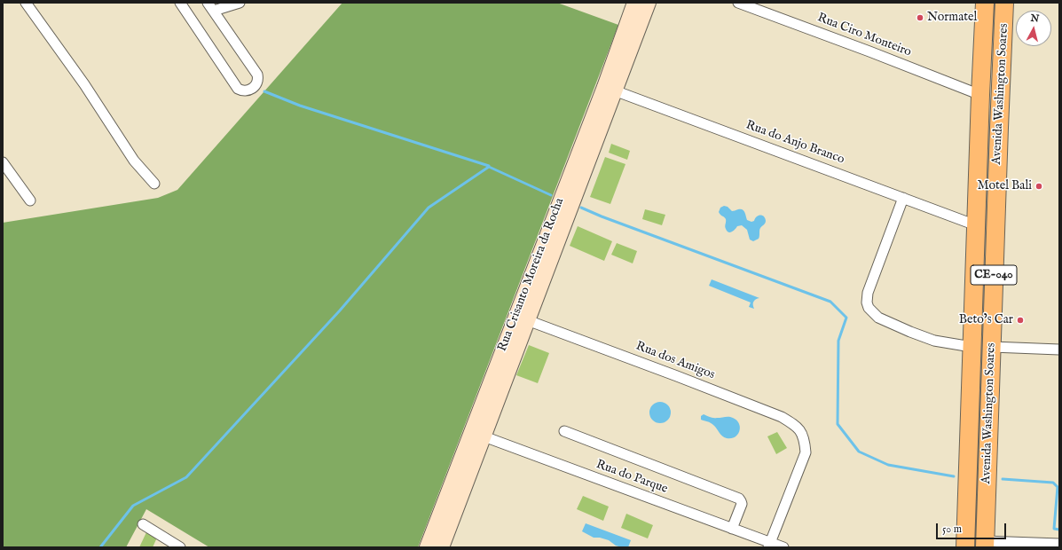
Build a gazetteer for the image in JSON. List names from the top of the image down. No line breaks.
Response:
{"streets":{"highway":["Avenida Washington Soares","CE-040"],"main road":["Rua Crisanto Moreira da Rocha"],"street":["Rua Ciro Monteiro","Rua do Anjo Branco","Rua dos Amigos","Rua do Parque"]},"crossings":[["Rua Ciro Monteiro","Avenida Washington Soares"],["Avenida Washington Soares","Rua do Anjo Branco"],["Rua do Anjo Branco","Rua Crisanto Moreira da Rocha"],["Rua Crisanto Moreira da Rocha","Rua dos Amigos"],["Rua Crisanto Moreira da Rocha","Rua do Parque"],["Rua dos Amigos","Rua do Parque"]],"places":["Normatel","Motel Bali","Beto’s Car"],"scale_bar":"50 m","north":"top"}
